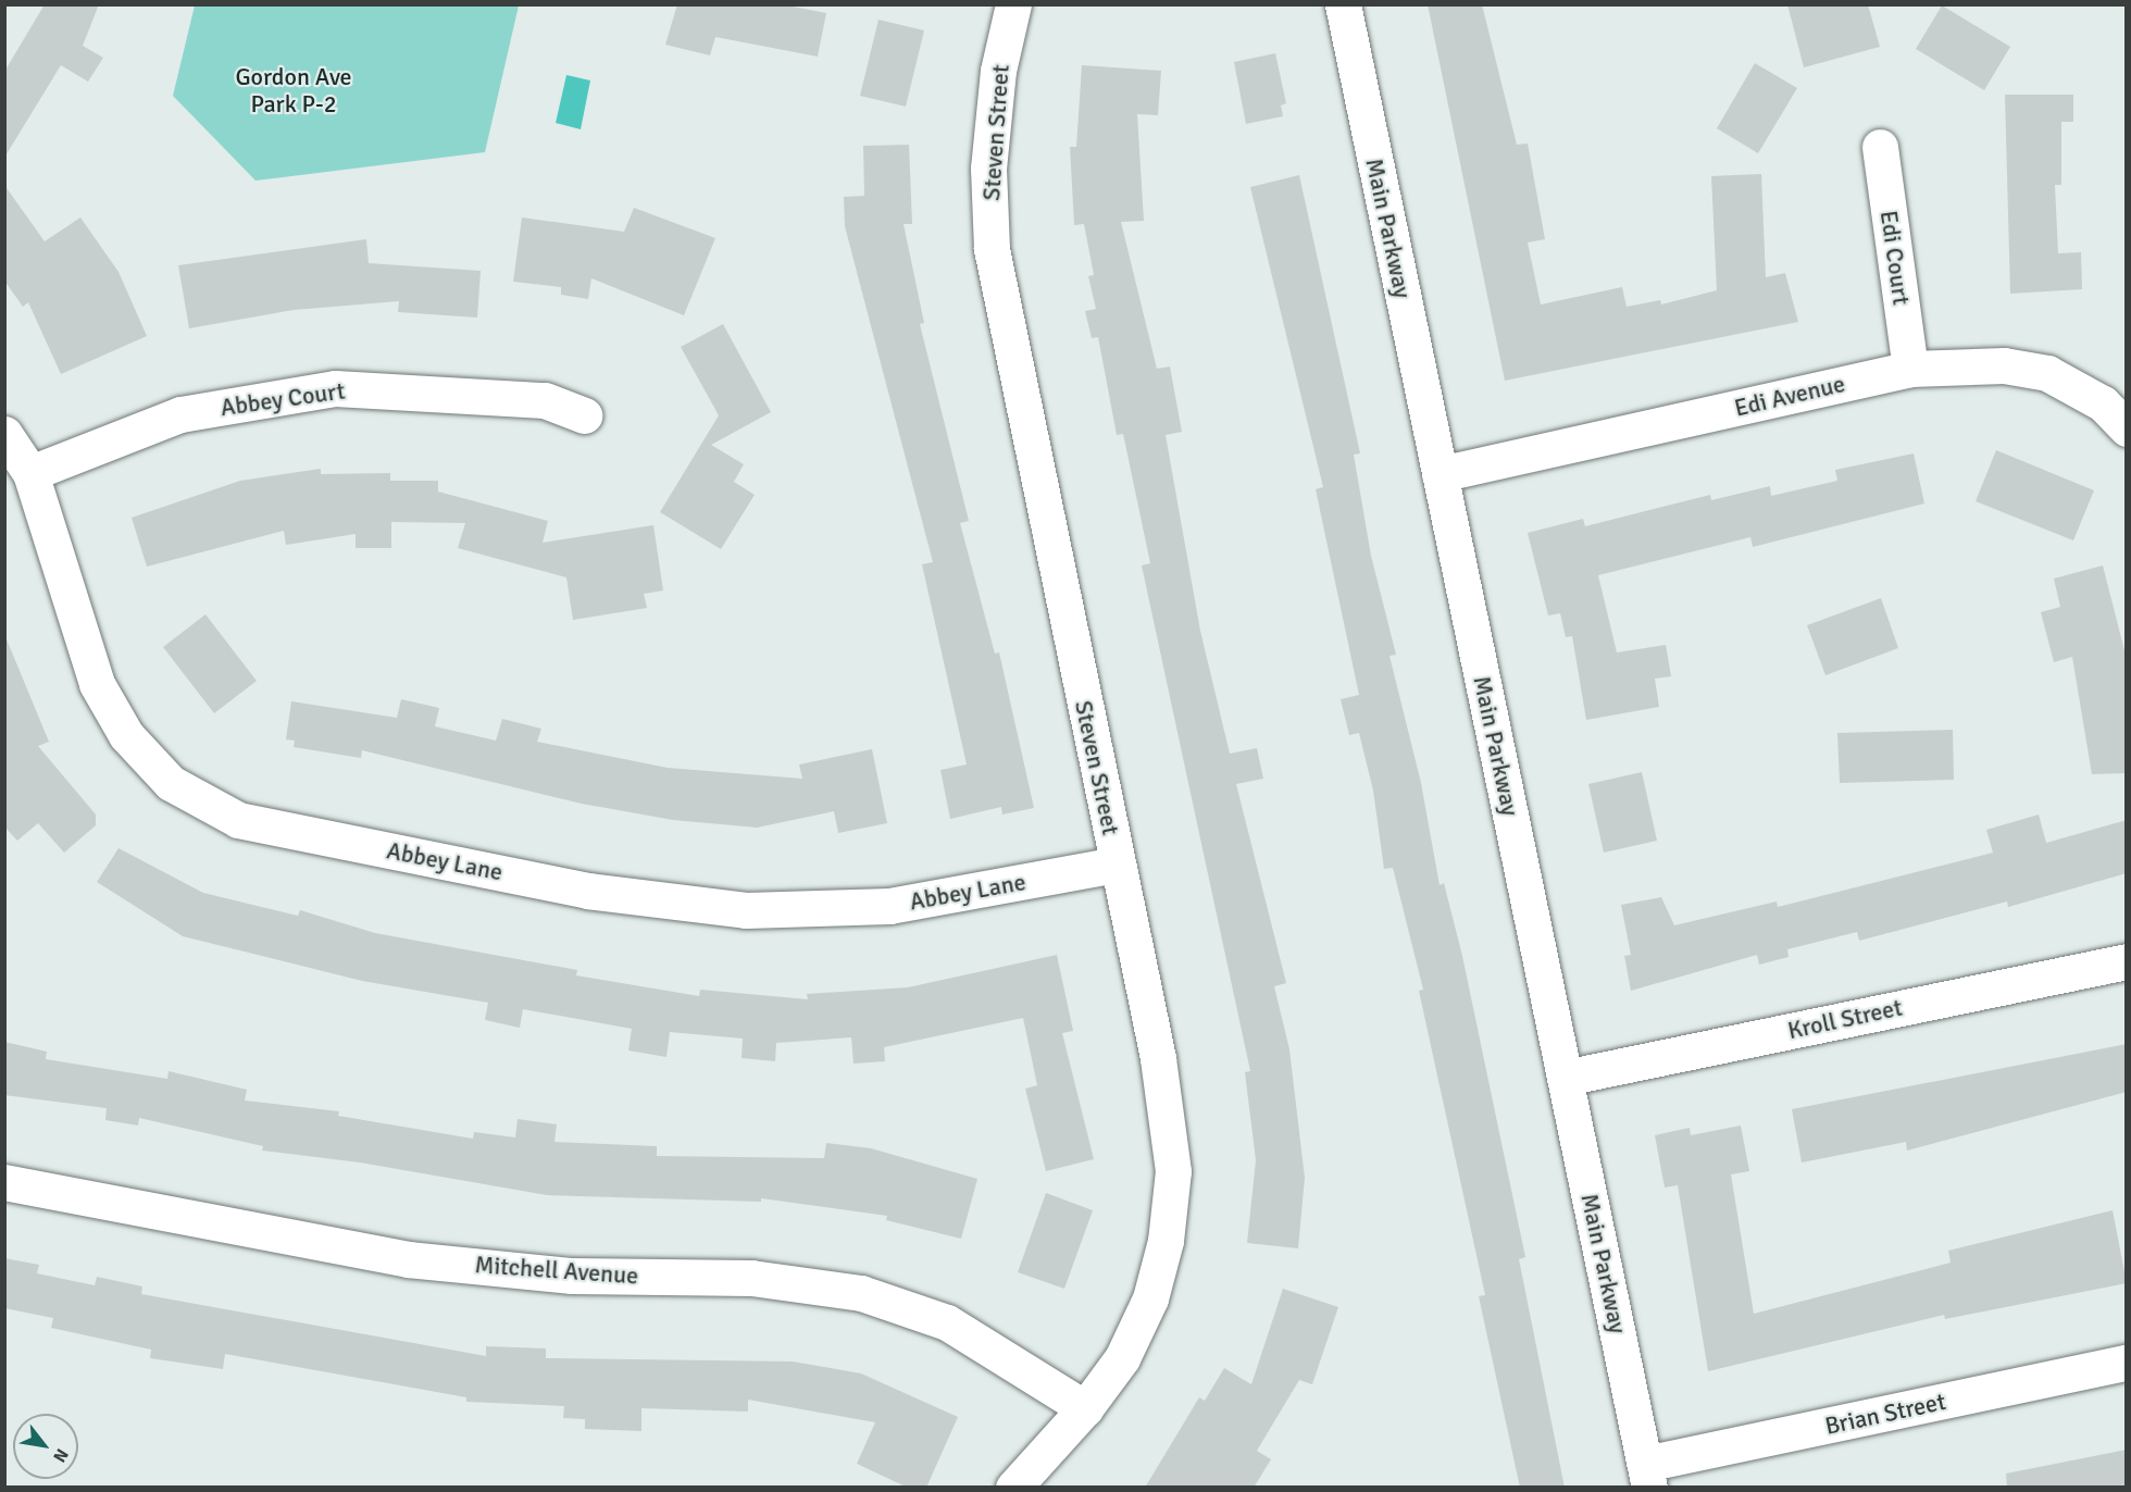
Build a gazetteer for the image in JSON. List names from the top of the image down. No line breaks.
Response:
{"streets":{"street":["Steven Street","Main Parkway","Edi Court","Edi Avenue","Abbey Court","Abbey Lane","Kroll Street","Mitchell Avenue","Brian Street"]},"crossings":[["Steven Street","Abbey Lane"],["Steven Street","Mitchell Avenue"],["Main Parkway","Edi Avenue"],["Main Parkway","Kroll Street"],["Main Parkway","Brian Street"],["Edi Court","Edi Avenue"],["Abbey Court","Abbey Lane"]],"parks":["Gordon Ave Park P-2"],"north":"bottom right"}
